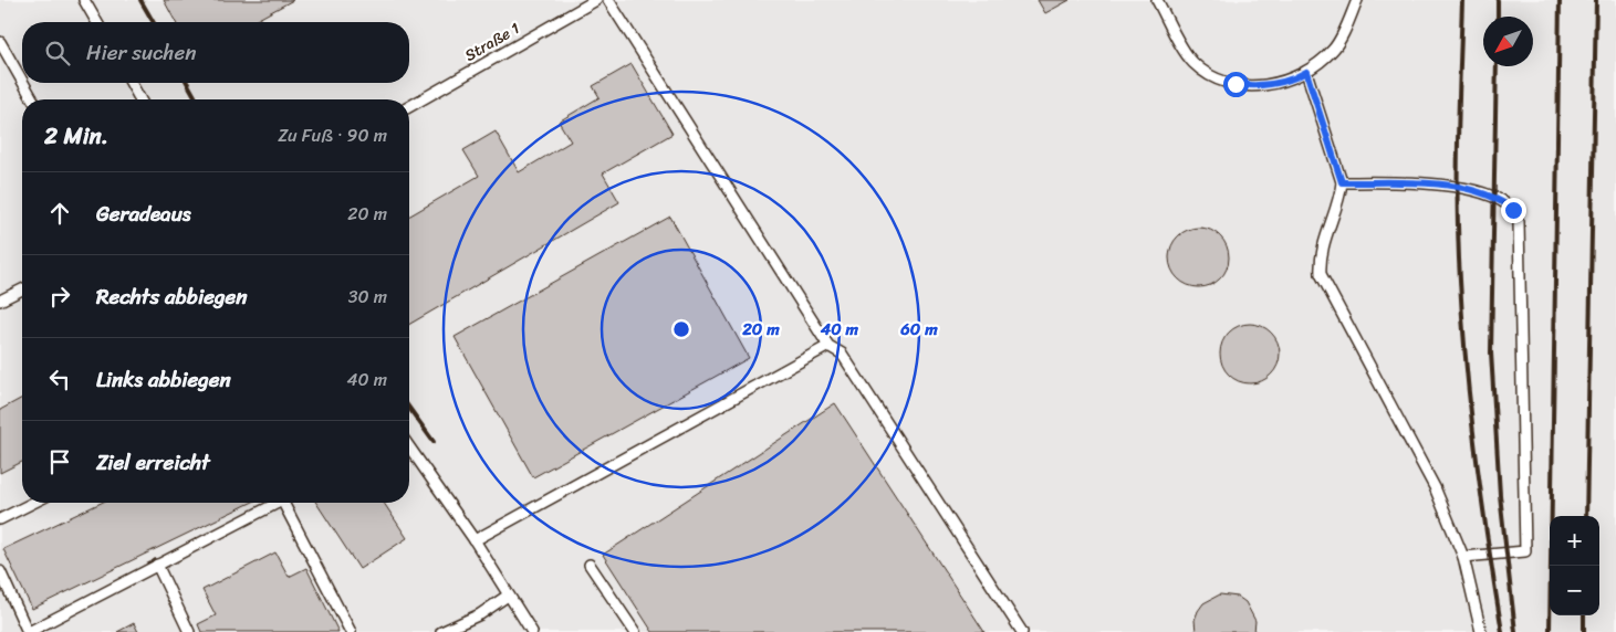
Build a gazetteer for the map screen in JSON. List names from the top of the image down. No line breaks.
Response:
{"streets":{"lane":["Straße 1"]},"north":"bottom left","page":{"search":"Hier suchen","heading":["2 Min.","Zu Fuß · 90 m"],"list":[["Geradeaus","20 m"],["Rechts abbiegen","30 m"],["Links abbiegen","40 m"],"Ziel erreicht"],"map_buttons":["+","−"]},"rings":["20 m","40 m","60 m"]}
